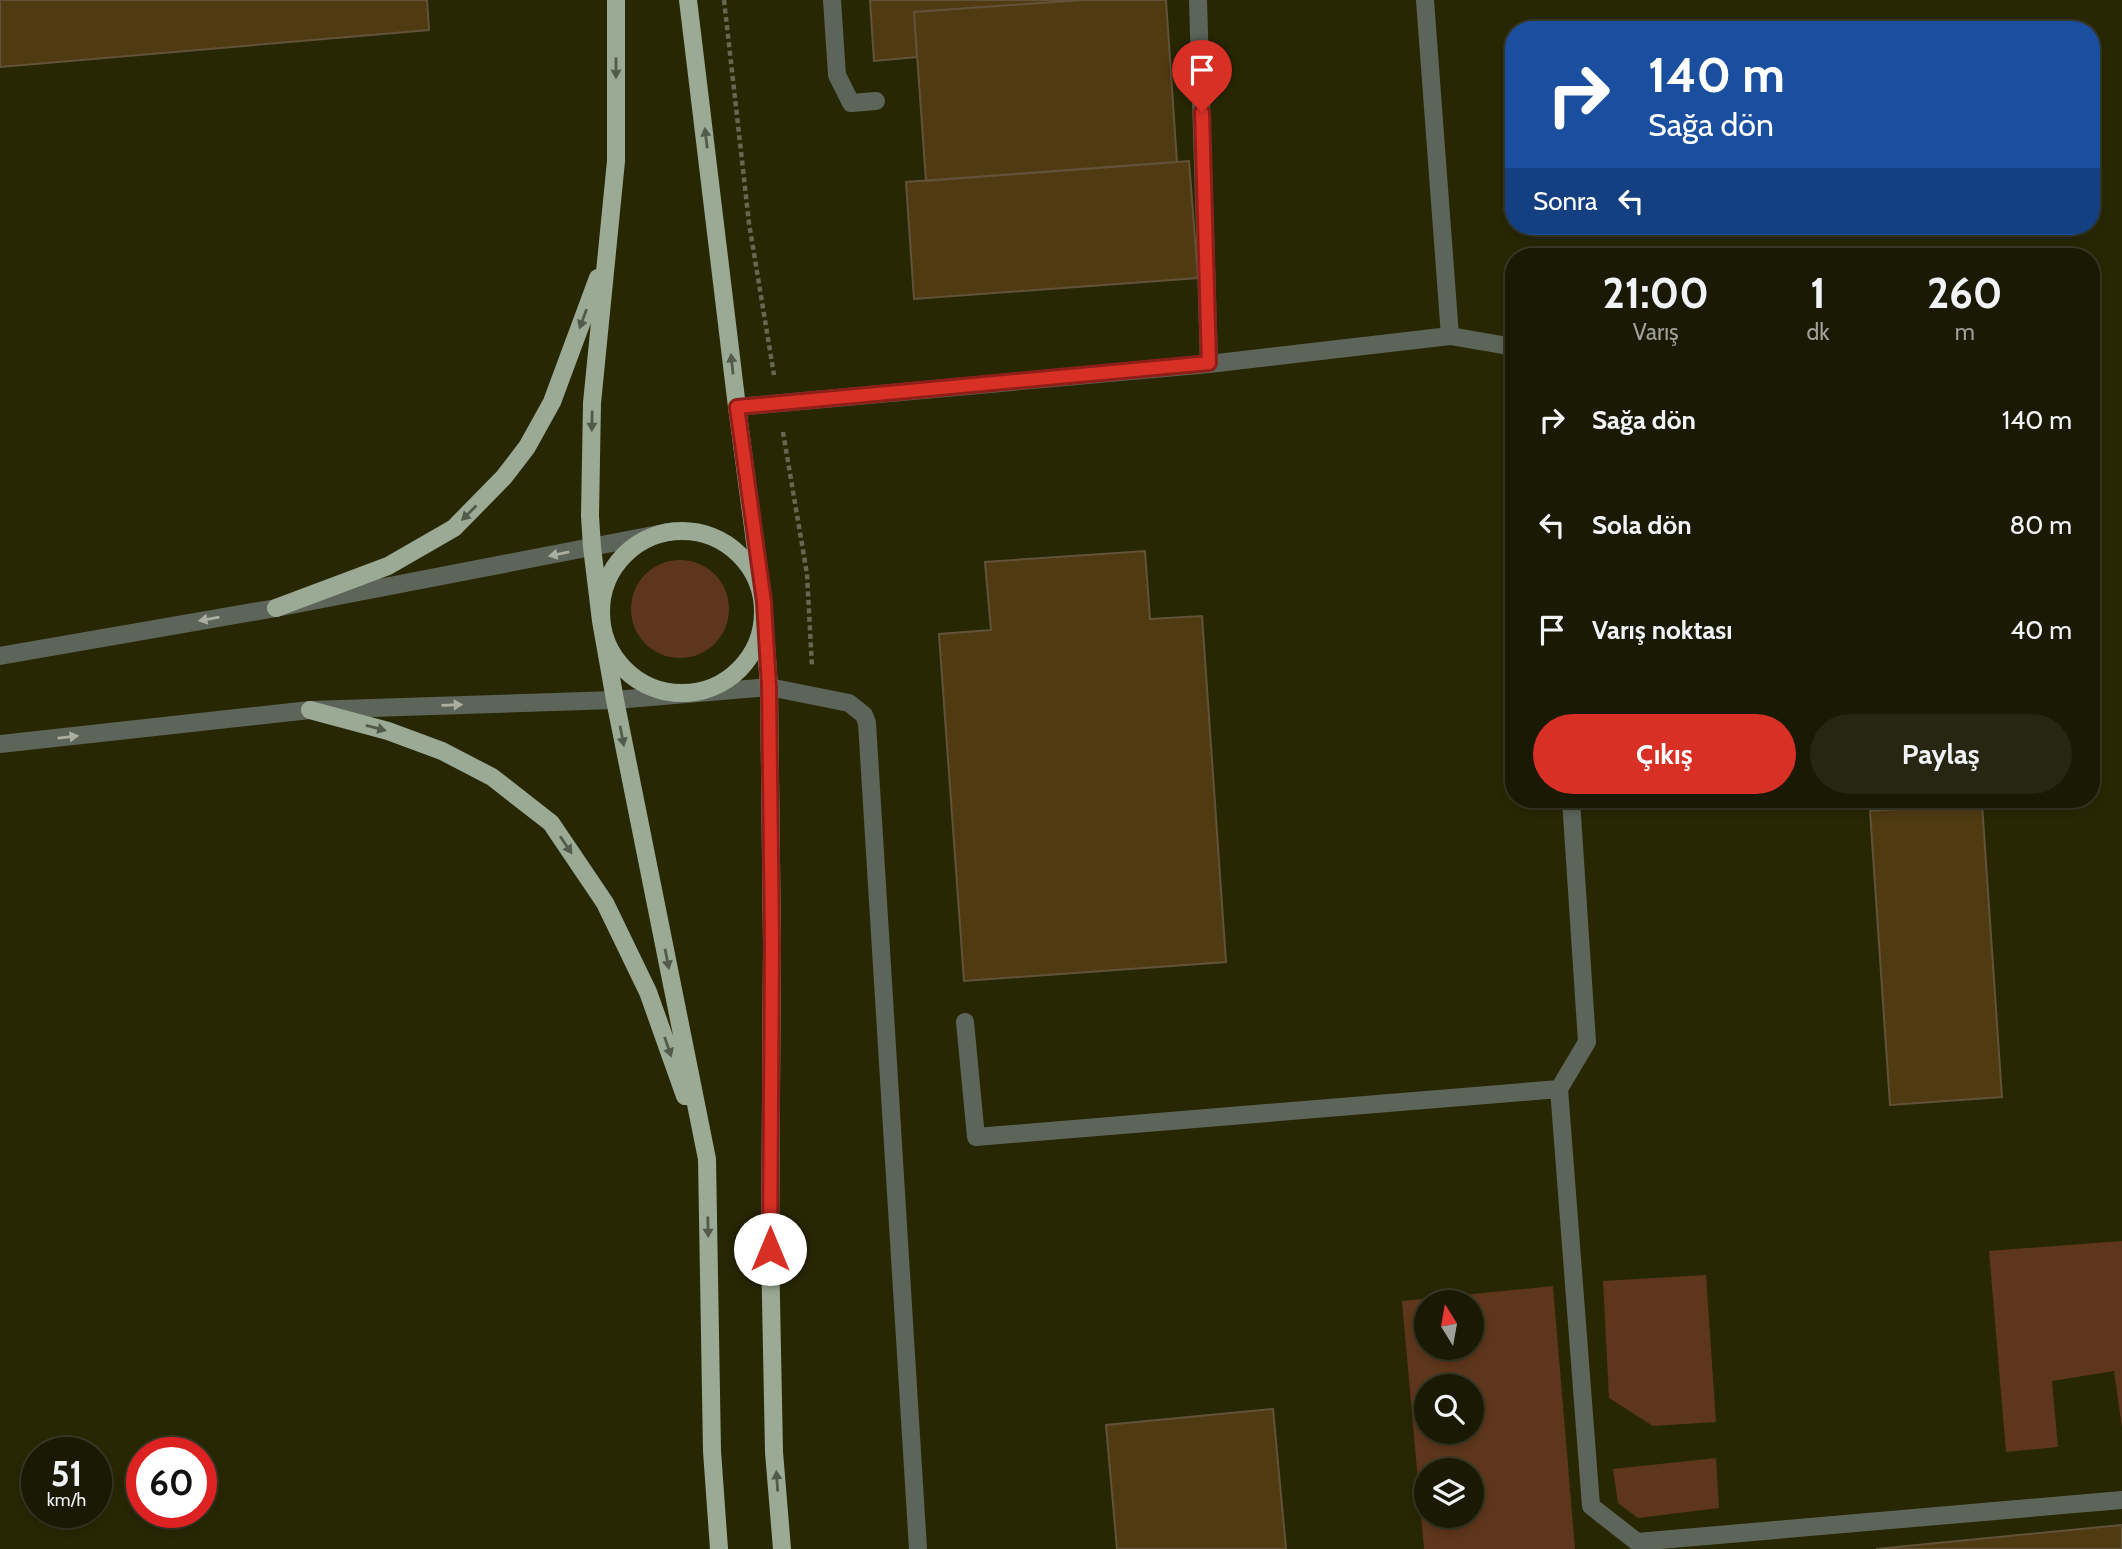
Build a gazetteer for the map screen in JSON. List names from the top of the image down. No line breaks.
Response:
{"north":"top","page":{"turn":["140 m","Sağa dön"],"then":"Sonra","eta":["21:00","Varış","1","dk","260","m"],"list":[{"name":"Sağa dön","value":"140 m"},{"name":"Sola dön","value":"80 m"},{"name":"Varış noktası","value":"40 m"}],"buttons":["Çıkış","Paylaş"],"speed":"51 km/h","limit":"60"}}
